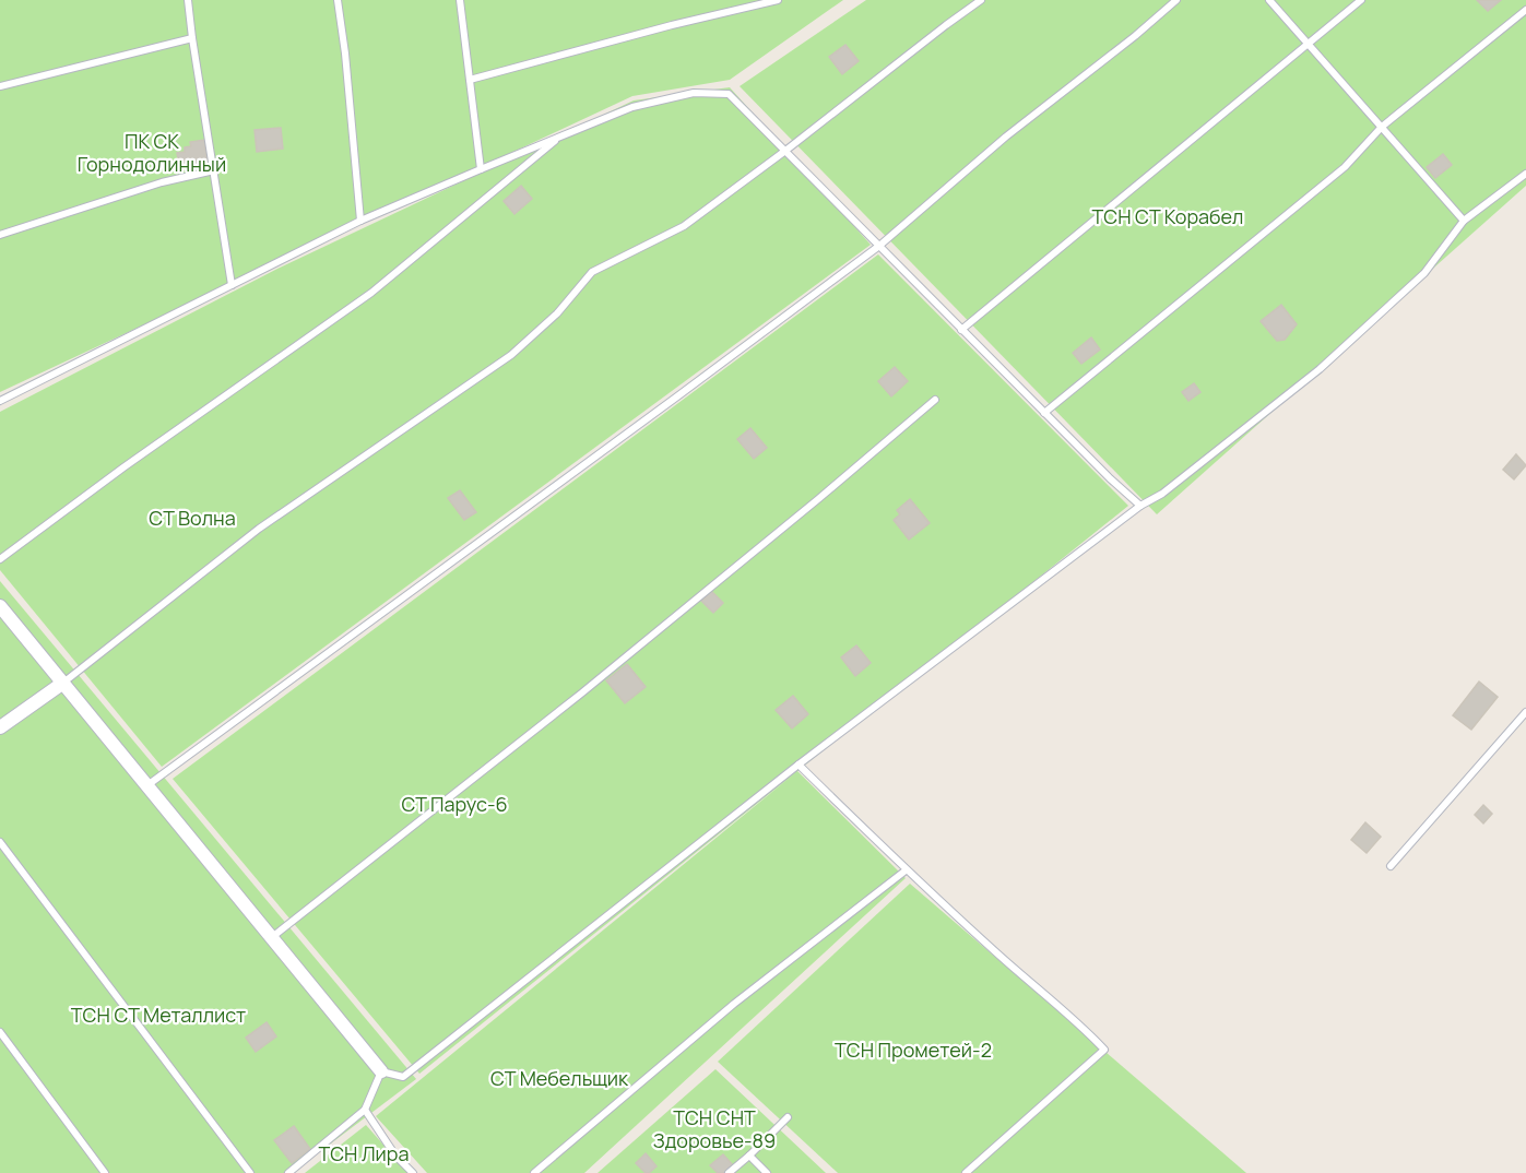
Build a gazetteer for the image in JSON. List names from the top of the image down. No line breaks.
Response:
{"parks":["ПК СК Горнодолинный","ТСН СТ Корабел","СТ Волна","СТ Парус-6","ТСН СТ Металлист","ТСН Прометей-2","СТ Мебельщик","ТСН СНТ Здоровье-89","ТСН Лира"]}
